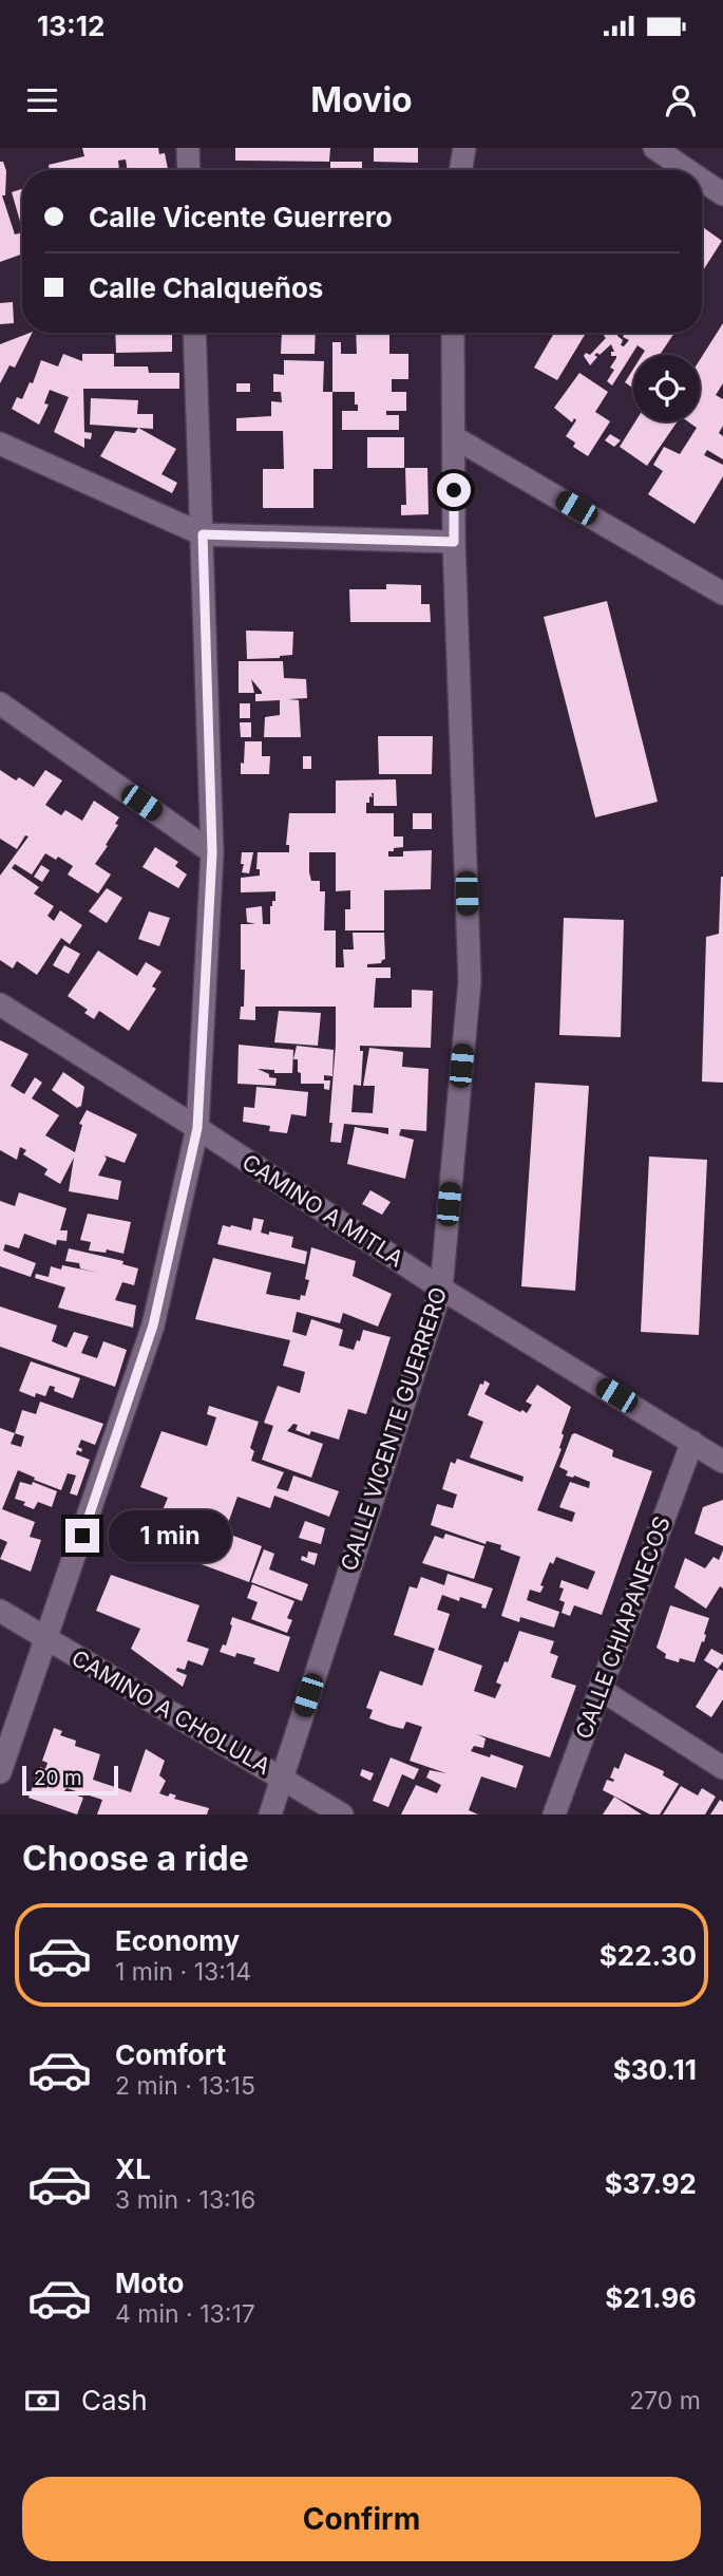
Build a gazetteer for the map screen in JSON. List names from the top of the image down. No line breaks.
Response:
{"streets":{"street":["CAMINO A MITLA","CALLE VICENTE GUERRERO","CALLE CHIAPANECOS","CAMINO A CHOLULA"]},"crossings":[["CAMINO A MITLA","CALLE VICENTE GUERRERO"],["CAMINO A MITLA","CALLE CHIAPANECOS"],["CALLE VICENTE GUERRERO","CAMINO A CHOLULA"]],"scale_bar":"20 m","page":{"status":"13:12","header":"Movio","banner":["Calle Vicente Guerrero","Calle Chalqueños"],"bubble":"1 min","scale":"20 m","heading":"Choose a ride","list":[{"name":"Economy","note":"1 min · 13:14","value":"$22.30"},{"name":"Comfort","note":"2 min · 13:15","value":"$30.11"},{"name":"XL","note":"3 min · 13:16","value":"$37.92"},{"name":"Moto","note":"4 min · 13:17","value":"$21.96"}],"pay":["Cash","270 m"],"buttons":"Confirm"}}
